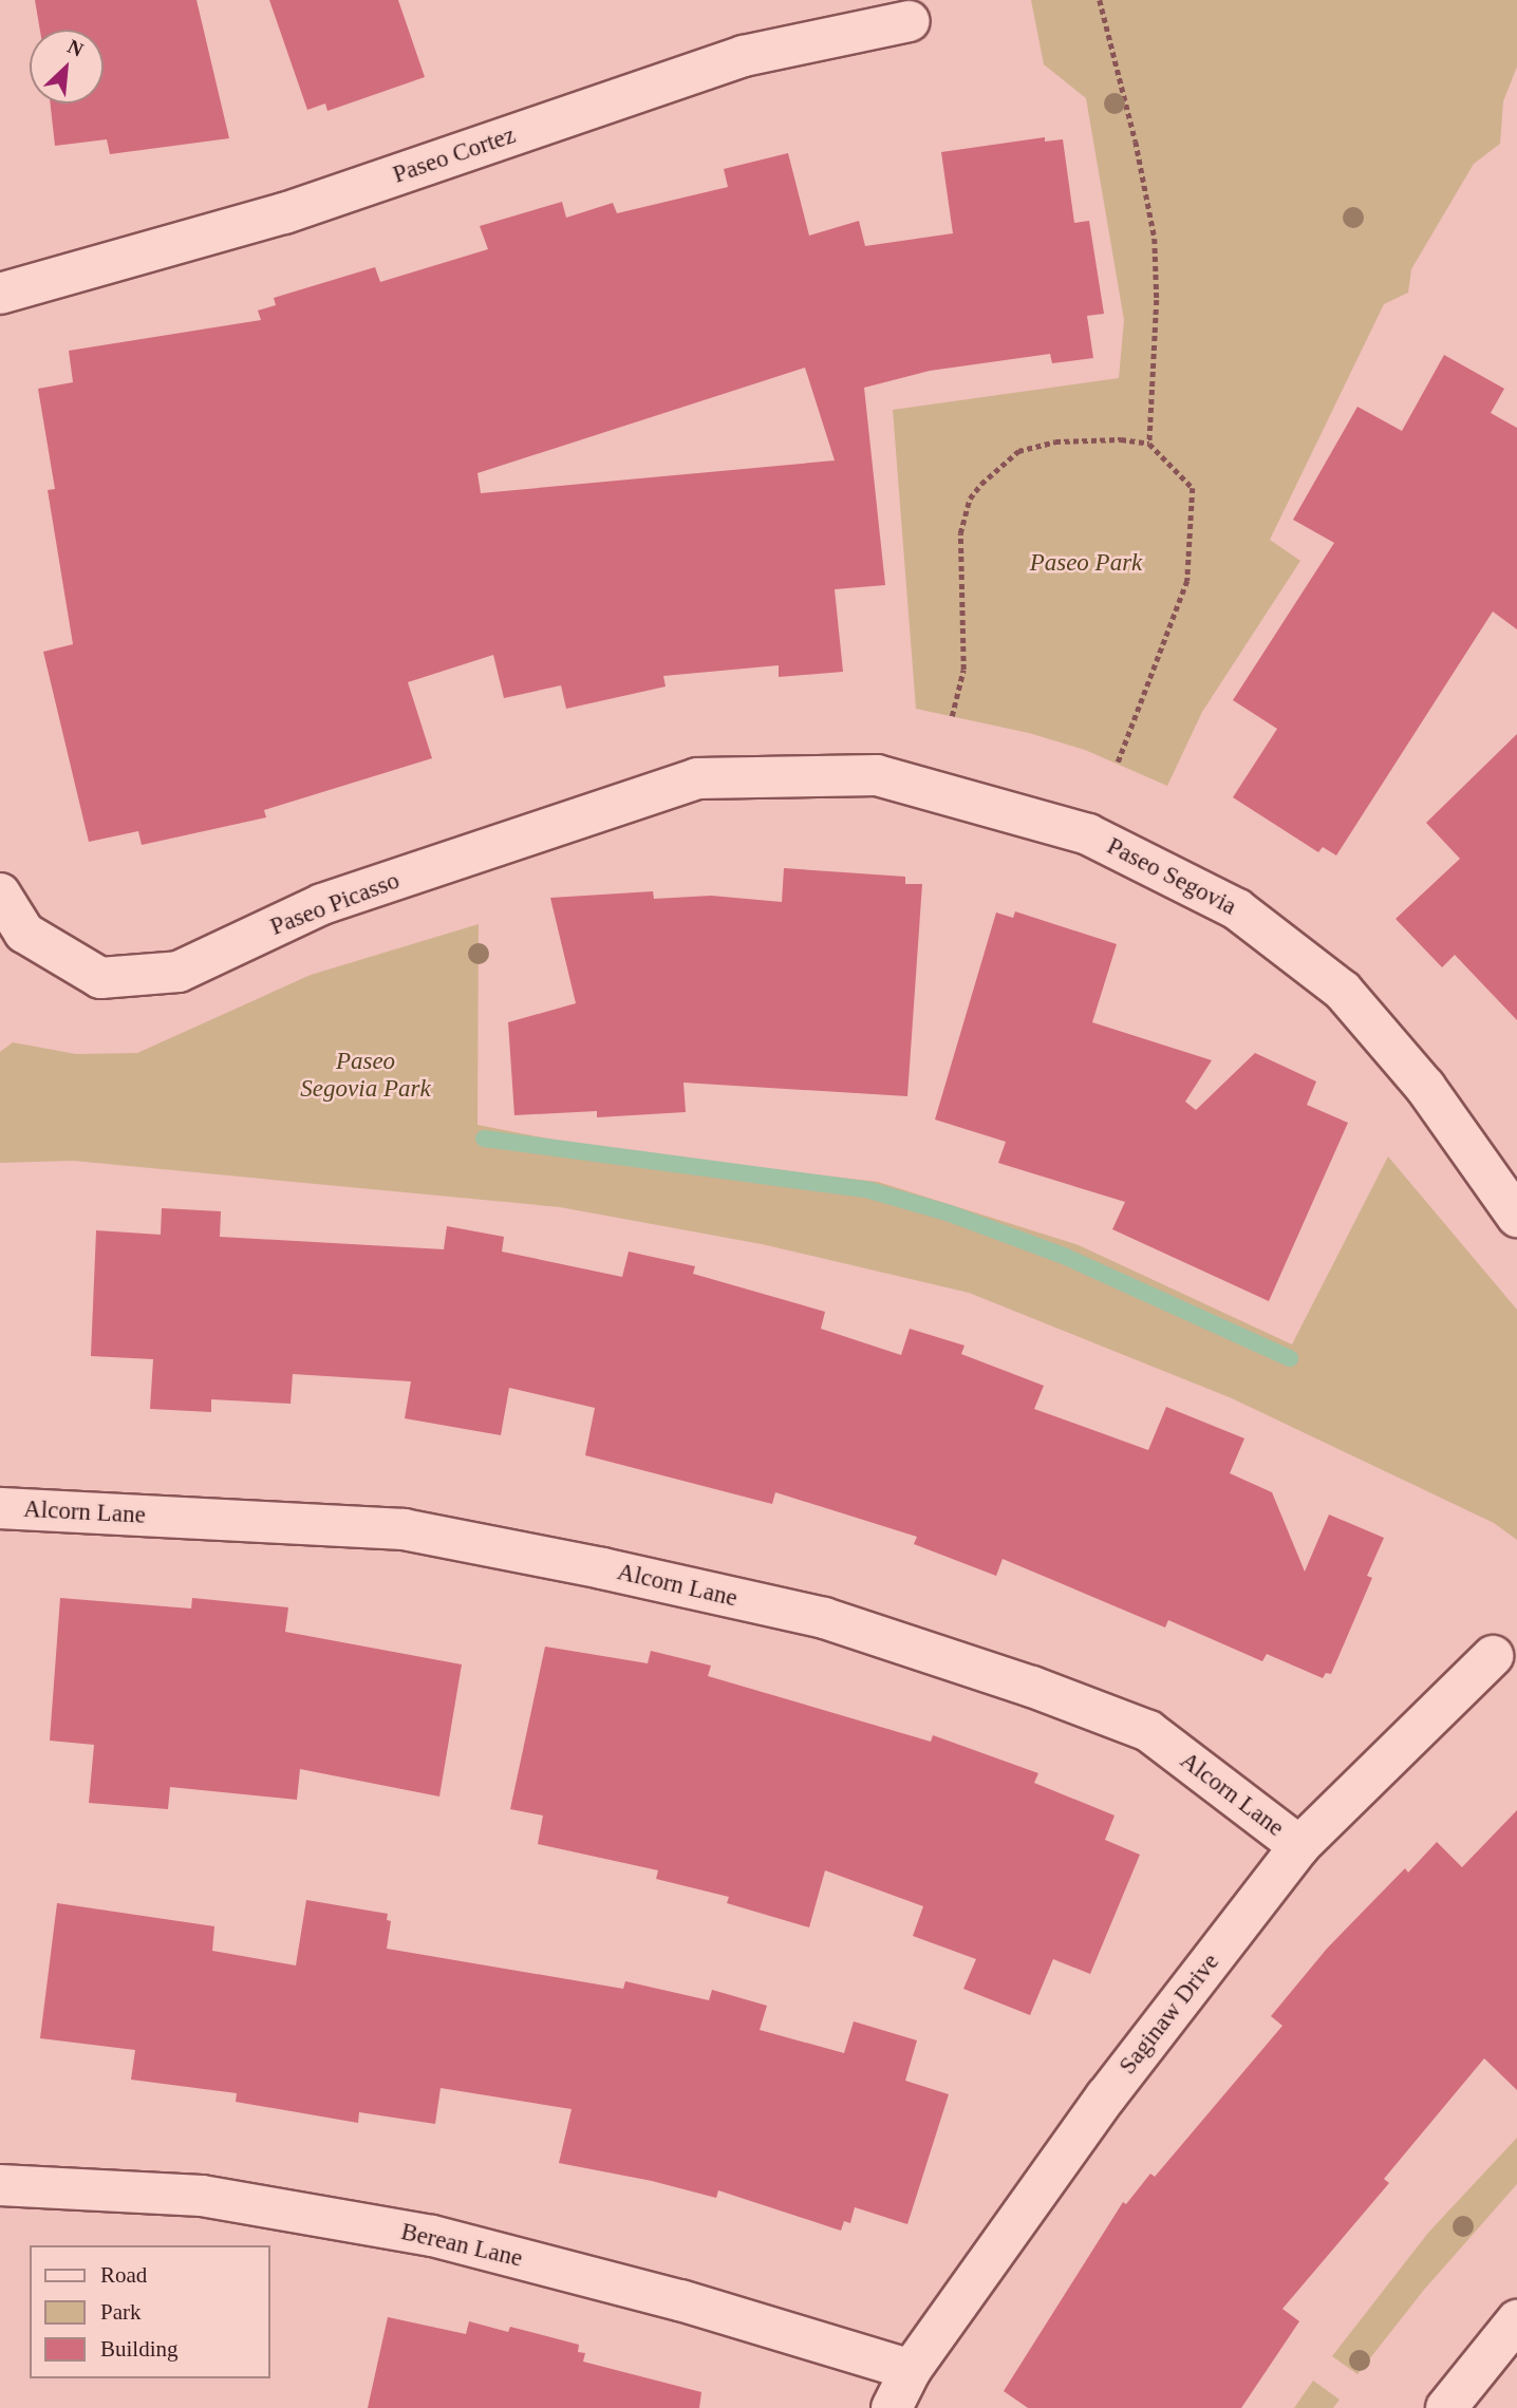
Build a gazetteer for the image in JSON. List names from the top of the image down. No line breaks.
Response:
{"streets":{"street":["Paseo Cortez","Paseo Segovia","Paseo Picasso","Alcorn Lane","Saginaw Drive","Berean Lane"]},"crossings":[["Paseo Segovia","Paseo Picasso"],["Alcorn Lane","Saginaw Drive"],["Saginaw Drive","Berean Lane"]],"parks":["Paseo Park","Paseo Segovia Park"],"legend":["Road","Park","Building"],"north":"top right"}
